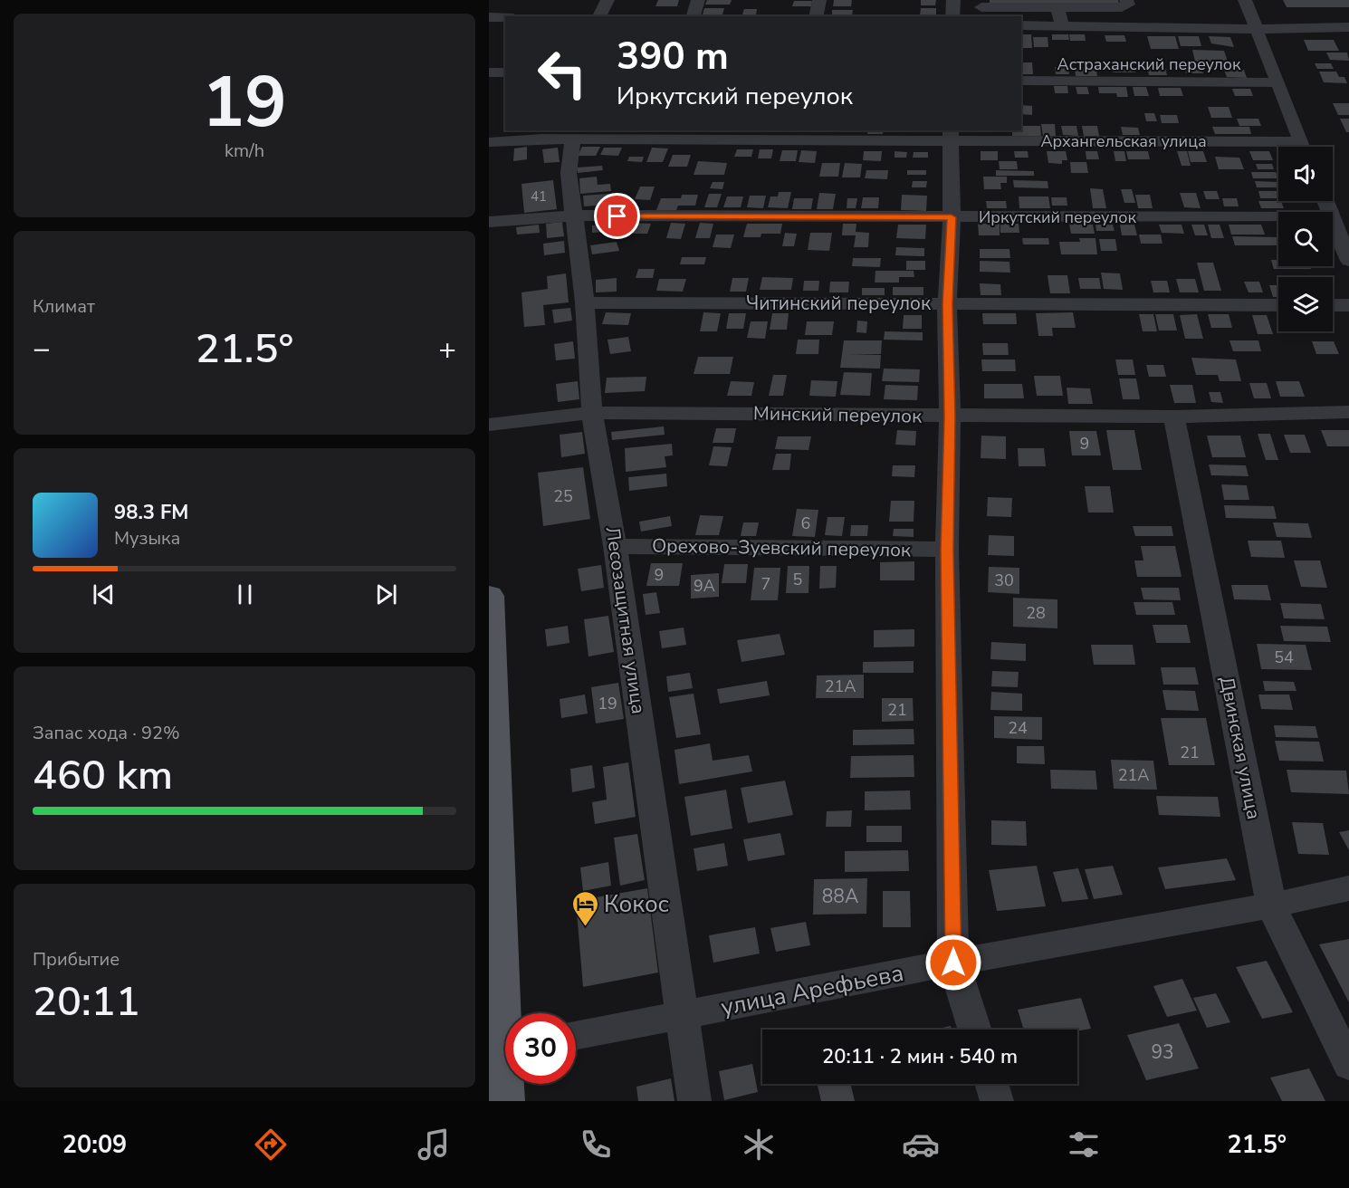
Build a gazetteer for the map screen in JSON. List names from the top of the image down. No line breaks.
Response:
{"streets":{"street":["Астраханский переулок","Архангельская улица","Иркутский переулок","Читинский переулок","Минский переулок","Орехово-Зуевский переулок","Лесозащитная улица","Двинская улица","улица Арефьева"]},"crossings":[["Архангельская улица","Лесозащитная улица"],["Иркутский переулок","Лесозащитная улица"],["Читинский переулок","Лесозащитная улица"],["Минский переулок","Лесозащитная улица"],["Минский переулок","Двинская улица"],["Орехово-Зуевский переулок","Лесозащитная улица"],["Лесозащитная улица","улица Арефьева"],["Двинская улица","улица Арефьева"]],"places":{"hotel":["Кокос"]},"house_numbers":["41","9","25","6","9","5","30","7","9А","28","54","21А","19","21","24","21","21А","88А","93"],"page":{"tile":[["19","km/h"],"Климат",["Запас хода · 92%","460 km"],["Прибытие","20:11"]],"turn":["390 m","Иркутский переулок"],"heat":["−","21.5°","+"],"song":["98.3 FM","Музыка"],"limit":"30","trip":"20:11 · 2 мин · 540 m","tabs":["20:09","21.5°"]}}
